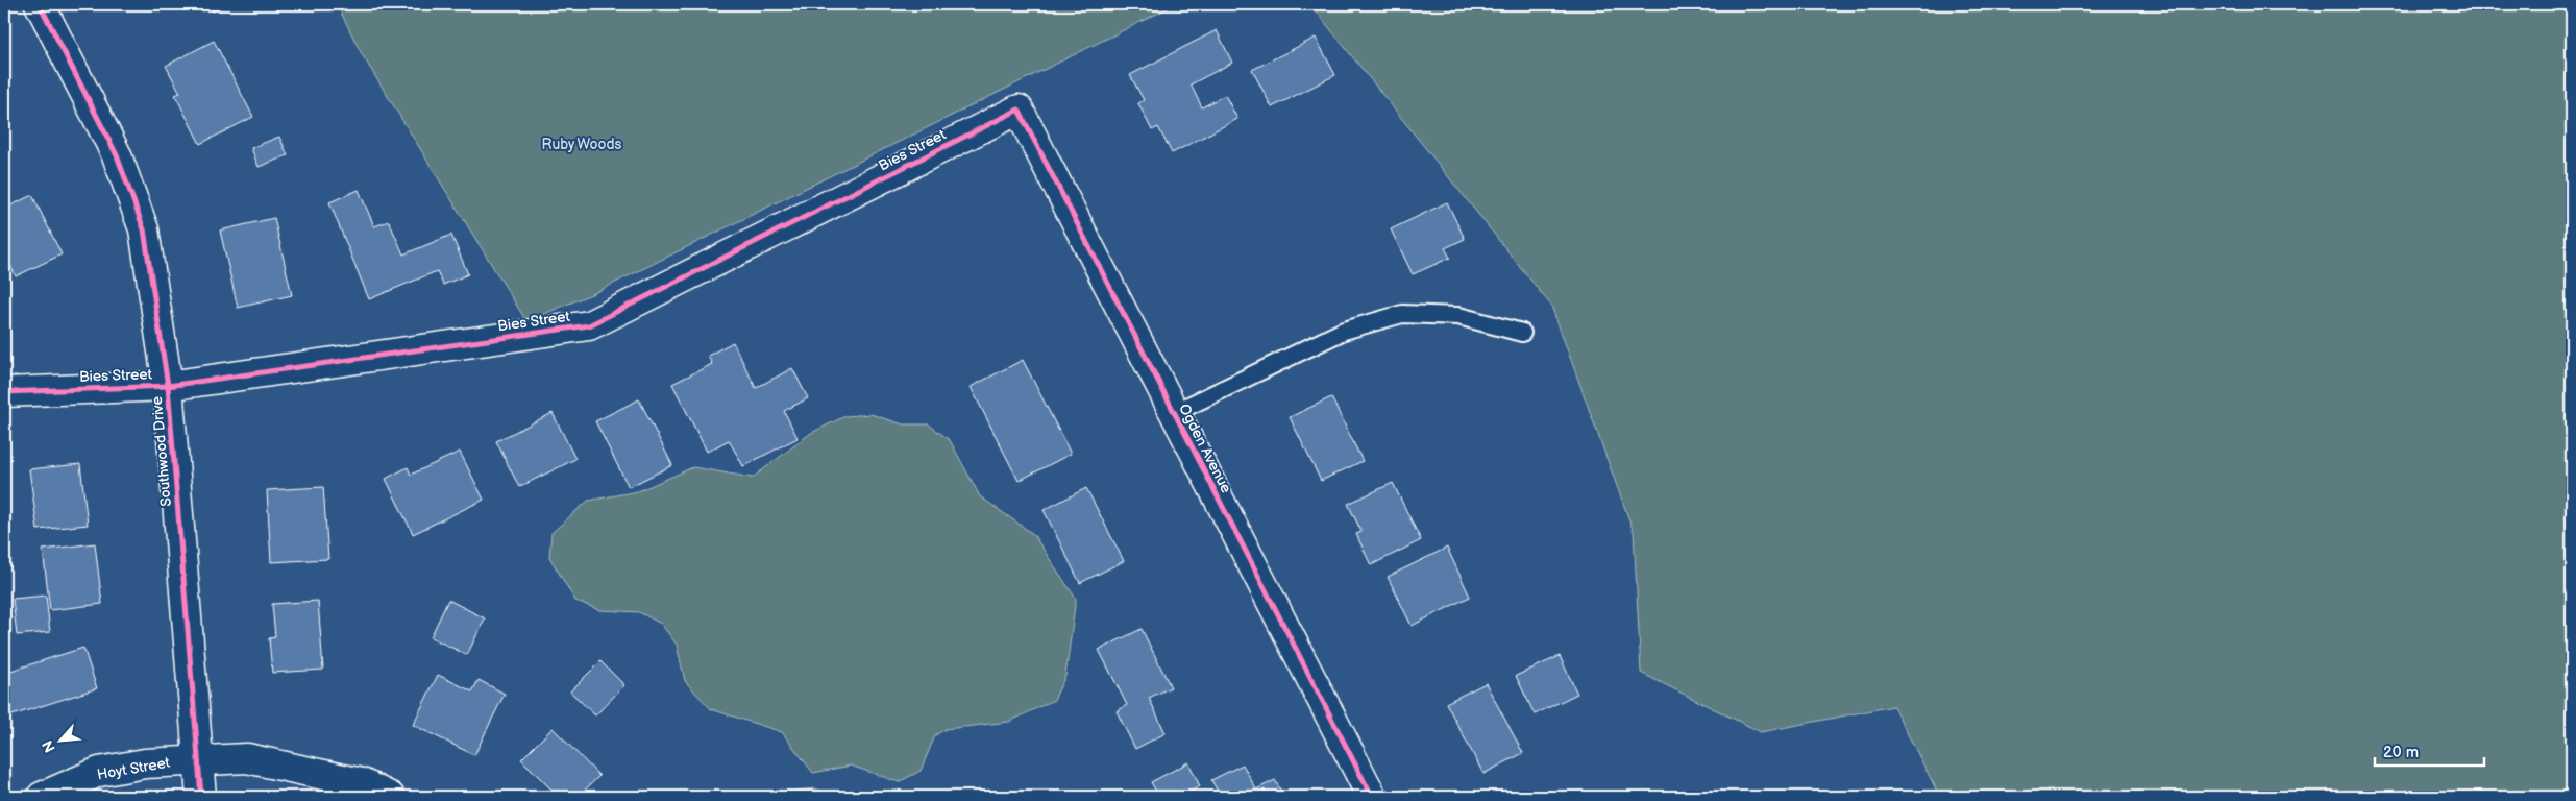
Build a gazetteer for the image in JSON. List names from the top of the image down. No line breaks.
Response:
{"streets":{"street":["Bies Street","Ogden Avenue","Southwood Drive","Hoyt Street"]},"crossings":[["Bies Street","Ogden Avenue"],["Bies Street","Southwood Drive"],["Southwood Drive","Hoyt Street"]],"parks":["Ruby Woods"],"scale_bar":"20 m","north":"bottom left"}
